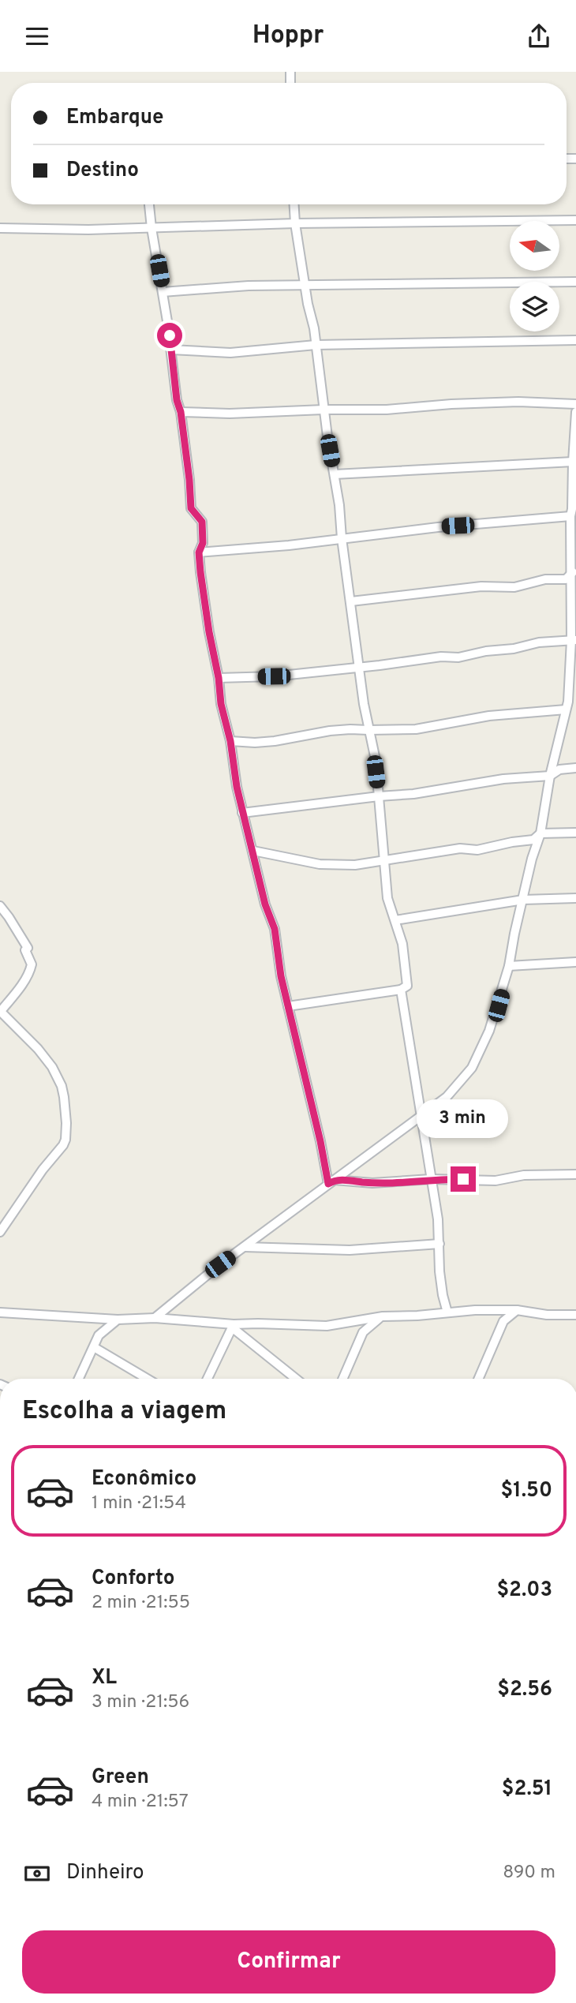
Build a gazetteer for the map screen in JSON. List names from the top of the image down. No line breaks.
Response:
{"north":"left","page":{"header":"Hoppr","banner":["Embarque","Destino"],"bubble":"3 min","heading":"Escolha a viagem","list":[{"name":"Econômico","note":"1 min · 21:54","value":"$1.50"},{"name":"Conforto","note":"2 min · 21:55","value":"$2.03"},{"name":"XL","note":"3 min · 21:56","value":"$2.56"},{"name":"Green","note":"4 min · 21:57","value":"$2.51"}],"pay":["Dinheiro","890 m"],"buttons":"Confirmar"}}
